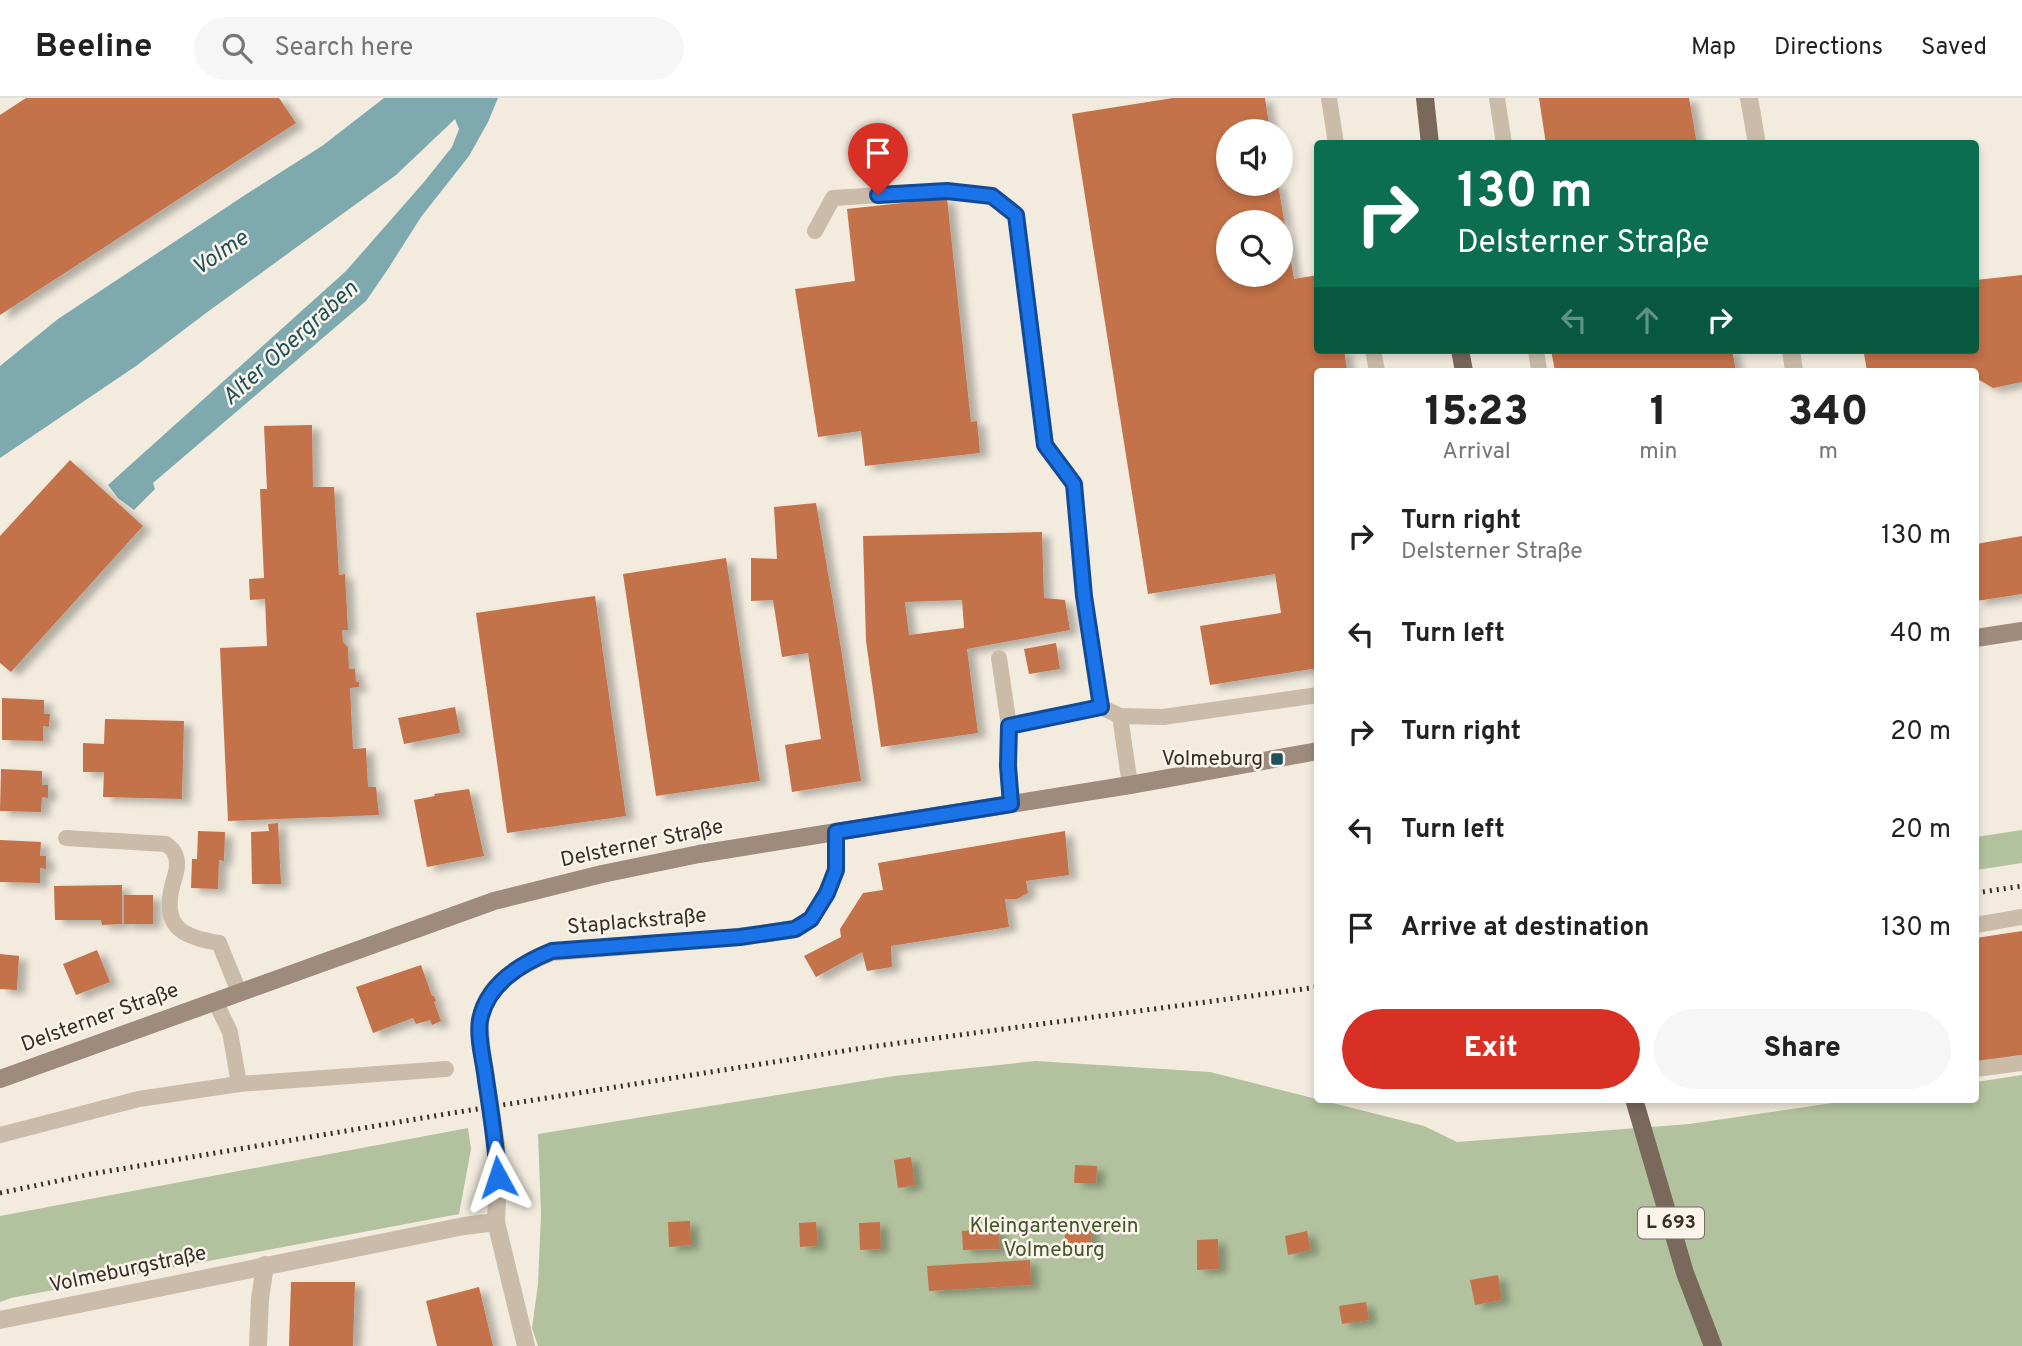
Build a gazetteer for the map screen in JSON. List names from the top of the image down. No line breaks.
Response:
{"streets":{"main road":["L 693"],"street":["Delsterner Straße","Staplackstraße","Volmeburgstraße"]},"crossings":[["Delsterner Straße","Staplackstraße"],["Staplackstraße","Volmeburgstraße"]],"water":["Volme","Alter Obergraben"],"parks":["Kleingartenverein Volmeburg"],"places":{"transit":["Volmeburg"]},"page":{"header":"Beeline","search":"Search here","nav":["Map","Directions","Saved"],"turn":["130 m","Delsterner Straße"],"eta":["15:23","Arrival","1","min","340","m"],"list":[{"name":"Turn right","note":"Delsterner Straße","value":"130 m"},{"name":"Turn left","value":"40 m"},{"name":"Turn right","value":"20 m"},{"name":"Turn left","value":"20 m"},{"name":"Arrive at destination","value":"130 m"}],"buttons":["Exit","Share"]}}
